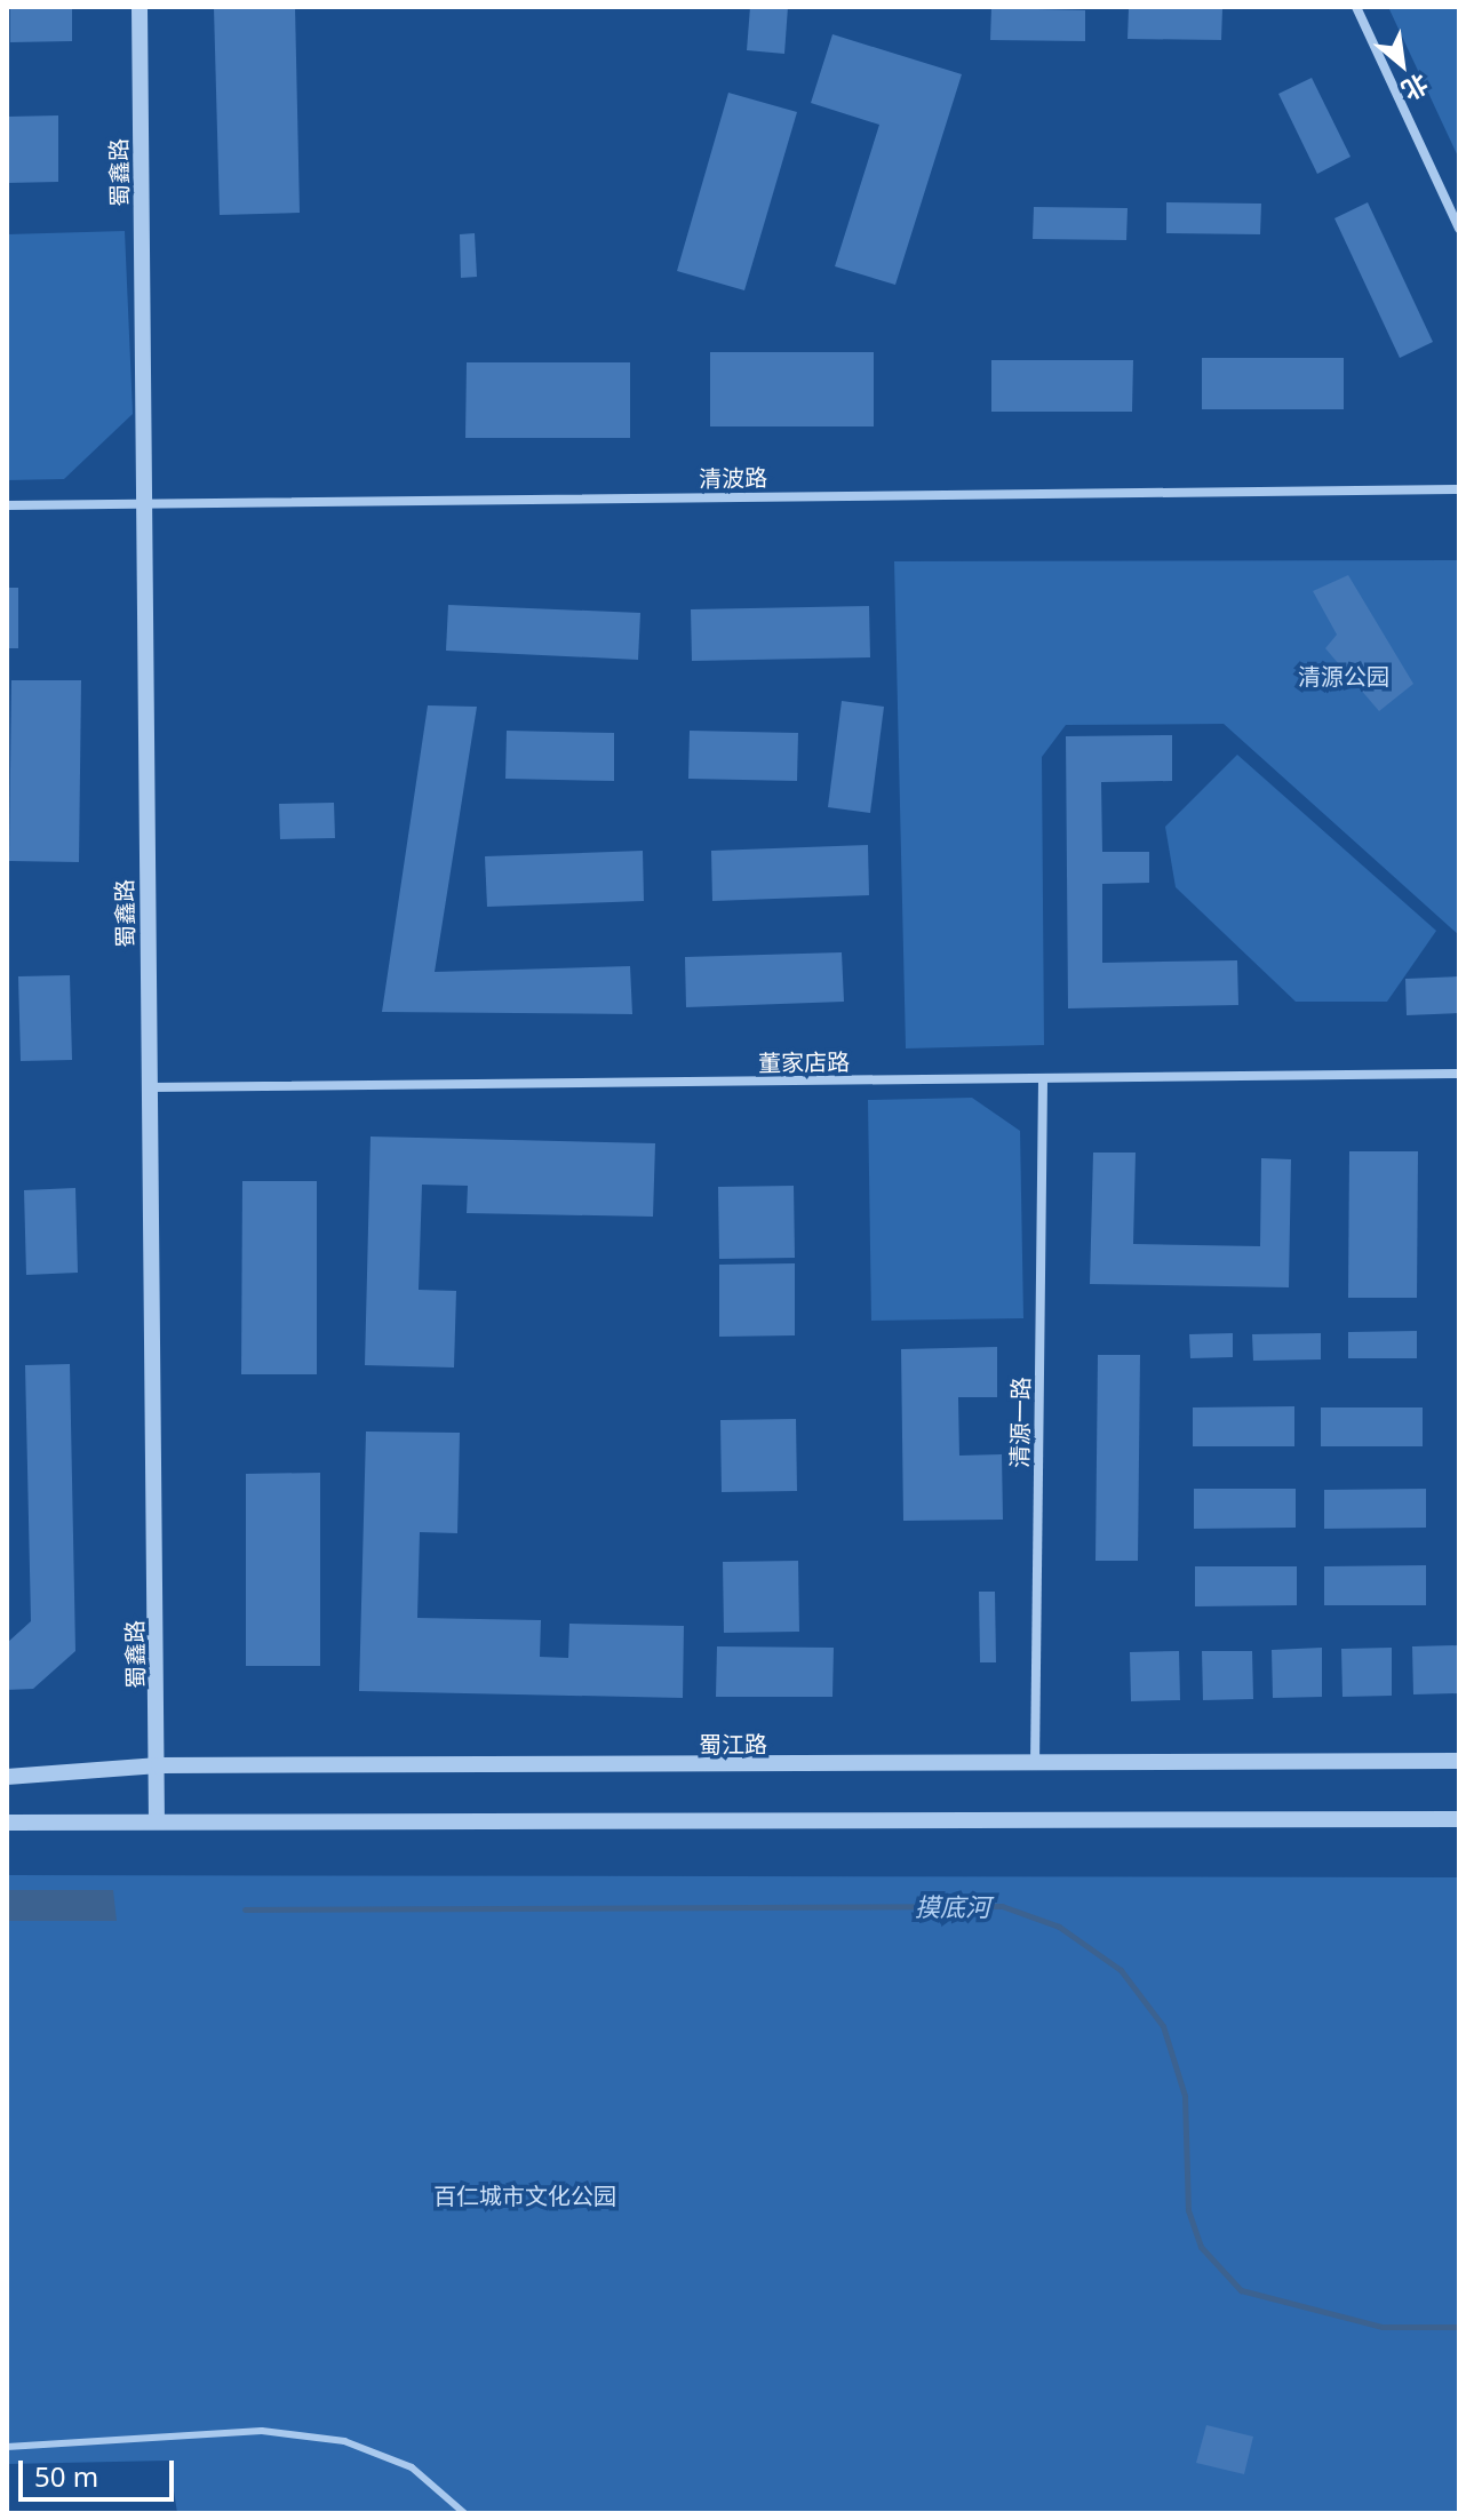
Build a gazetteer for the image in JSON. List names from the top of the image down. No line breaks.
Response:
{"streets":{"street":["蜀鑫路","清波路","董家店路","清源一路","蜀江路"]},"crossings":[["蜀鑫路","清波路"],["蜀鑫路","董家店路"],["蜀鑫路","蜀江路"],["董家店路","清源一路"],["清源一路","蜀江路"]],"water":["摸底河"],"parks":["清源公园","百仁城市文化公园"],"scale_bar":"50 m","north":"bottom right"}
